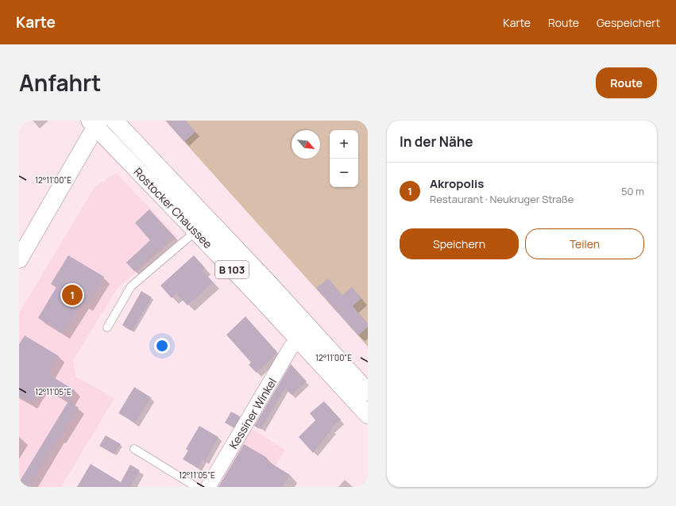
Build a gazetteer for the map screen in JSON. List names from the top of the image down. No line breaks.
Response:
{"streets":{"main road":["Rostocker Chaussee","B 103"],"street":["Kessiner Winkel"]},"crossings":[["Rostocker Chaussee","B 103"],["Rostocker Chaussee","Kessiner Winkel"]],"north":"bottom right","page":{"header":"Karte","nav":["Karte","Route","Gespeichert"],"title":"Anfahrt","buttons":["Route",["Speichern","Teilen"]],"heading":"In der Nähe","map_buttons":["+","−"],"list":[{"mark":"1","name":"Akropolis","note":"Restaurant · Neukruger Straße","value":"50 m"}],"pins":"1"},"coordinates":["12°11'00\"E","12°11'05\"E"]}
